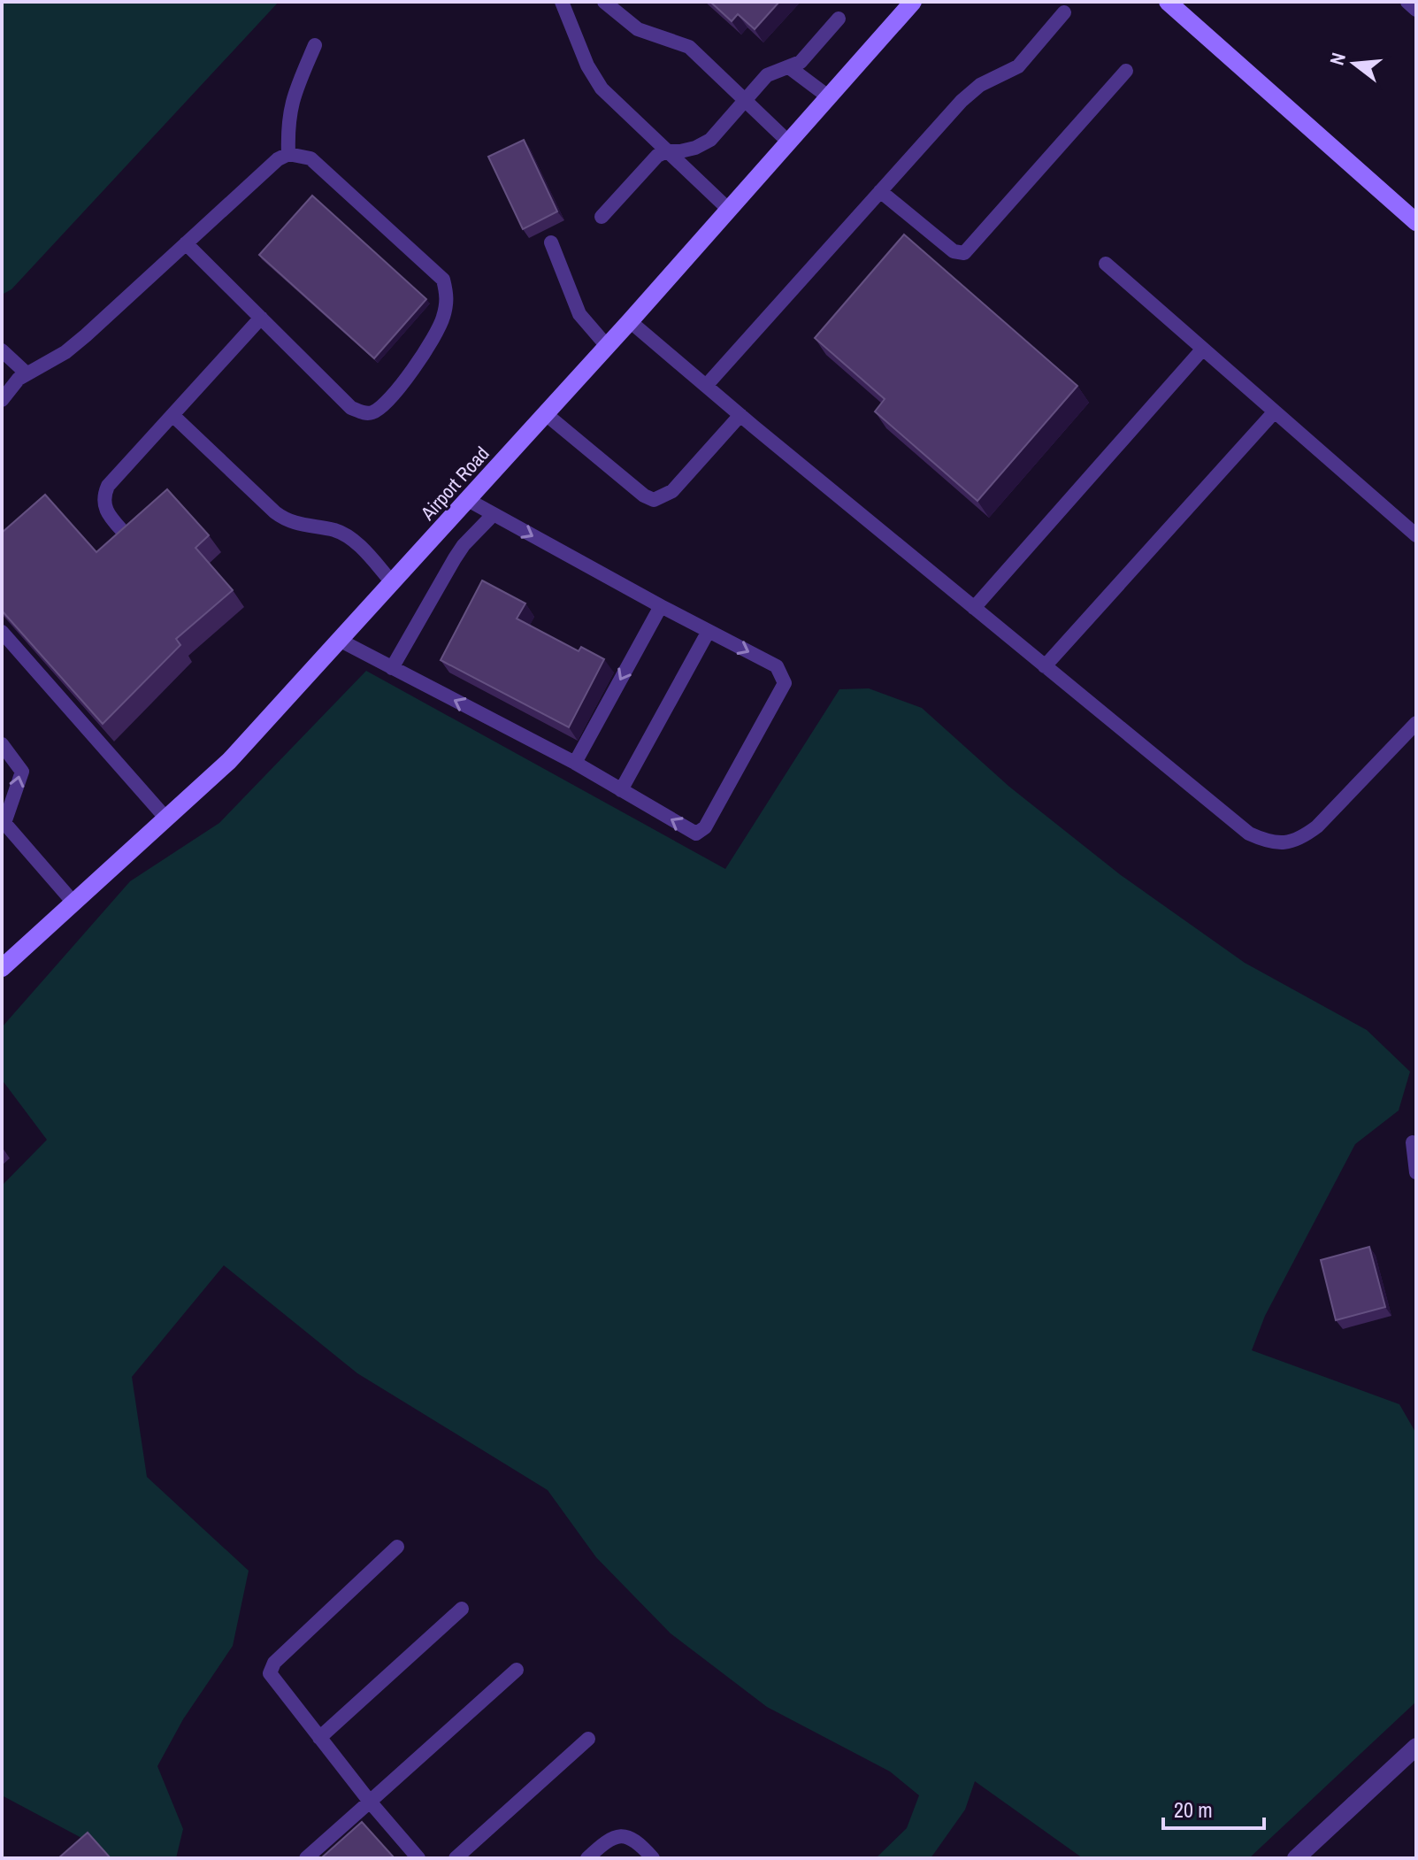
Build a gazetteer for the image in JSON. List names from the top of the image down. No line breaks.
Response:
{"streets":{"main road":["Airport Road"]},"scale_bar":"20 m","north":"left"}
